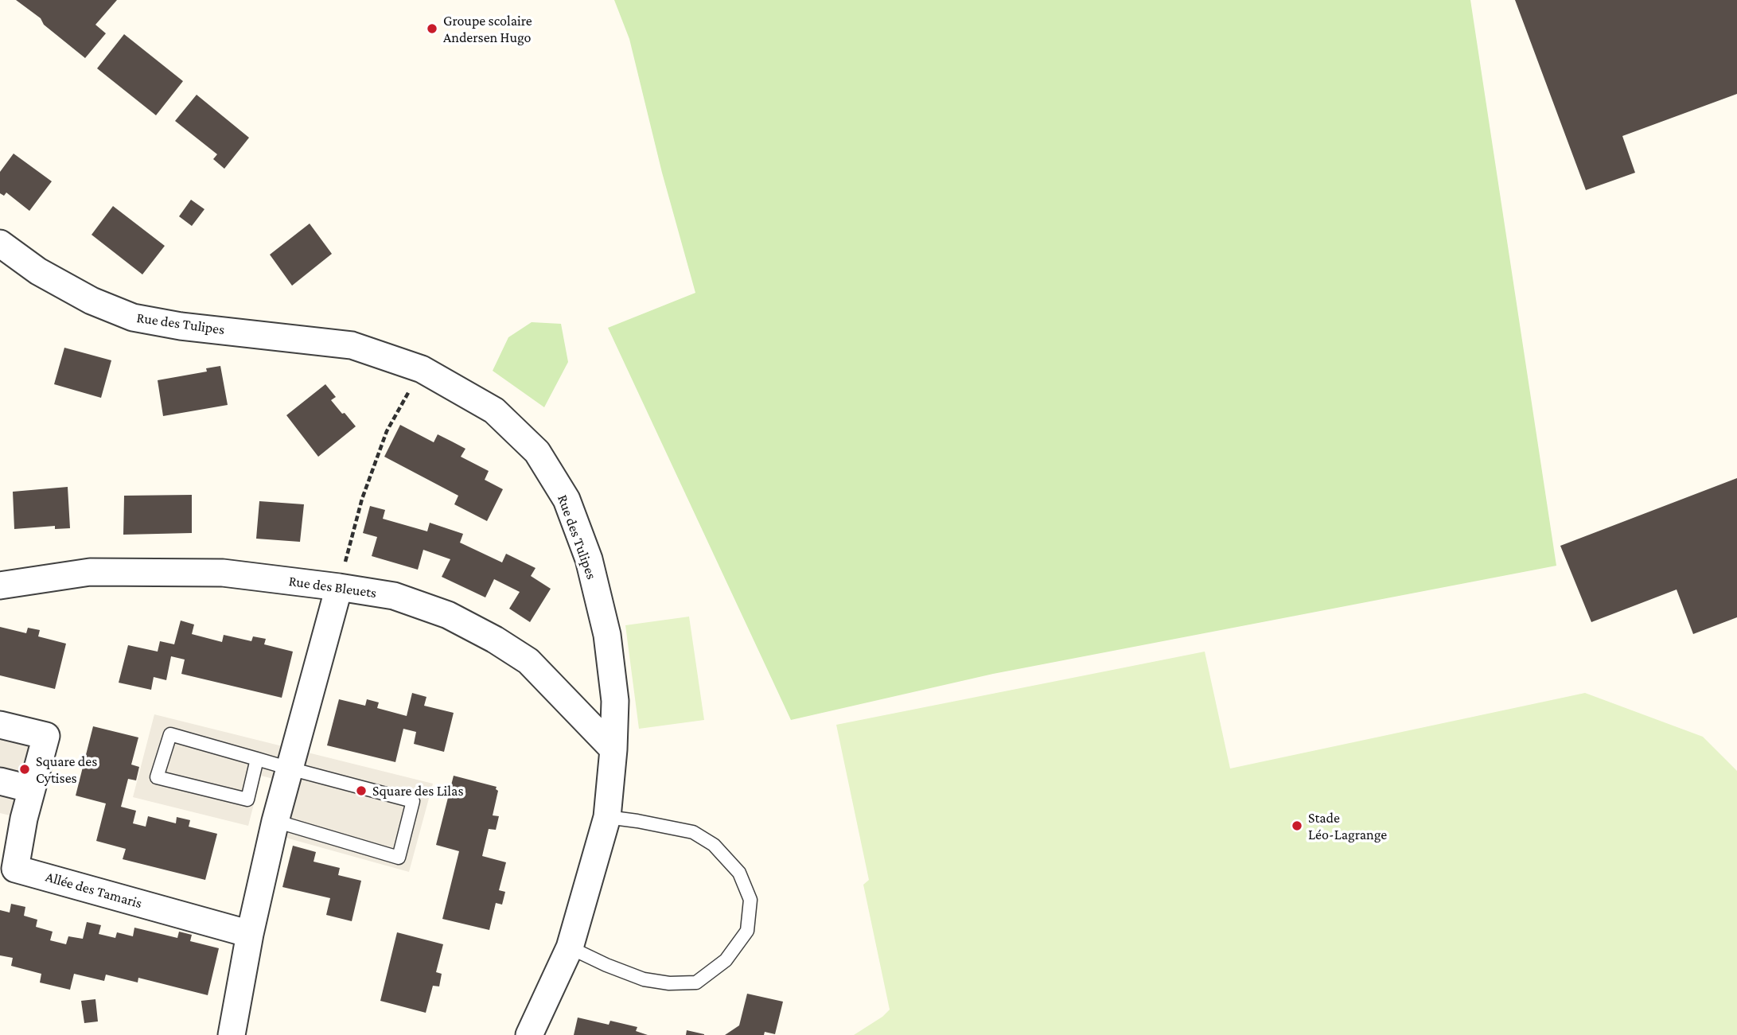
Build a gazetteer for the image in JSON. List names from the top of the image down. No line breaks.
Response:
{"streets":{"street":["Rue des Tulipes","Rue des Bleuets","Allée des Tamaris"]},"crossings":[["Rue des Tulipes","Rue des Bleuets"]],"places":["Groupe scolaire Andersen Hugo","Square des Cytises","Square des Lilas","Stade Léo-Lagrange"]}
